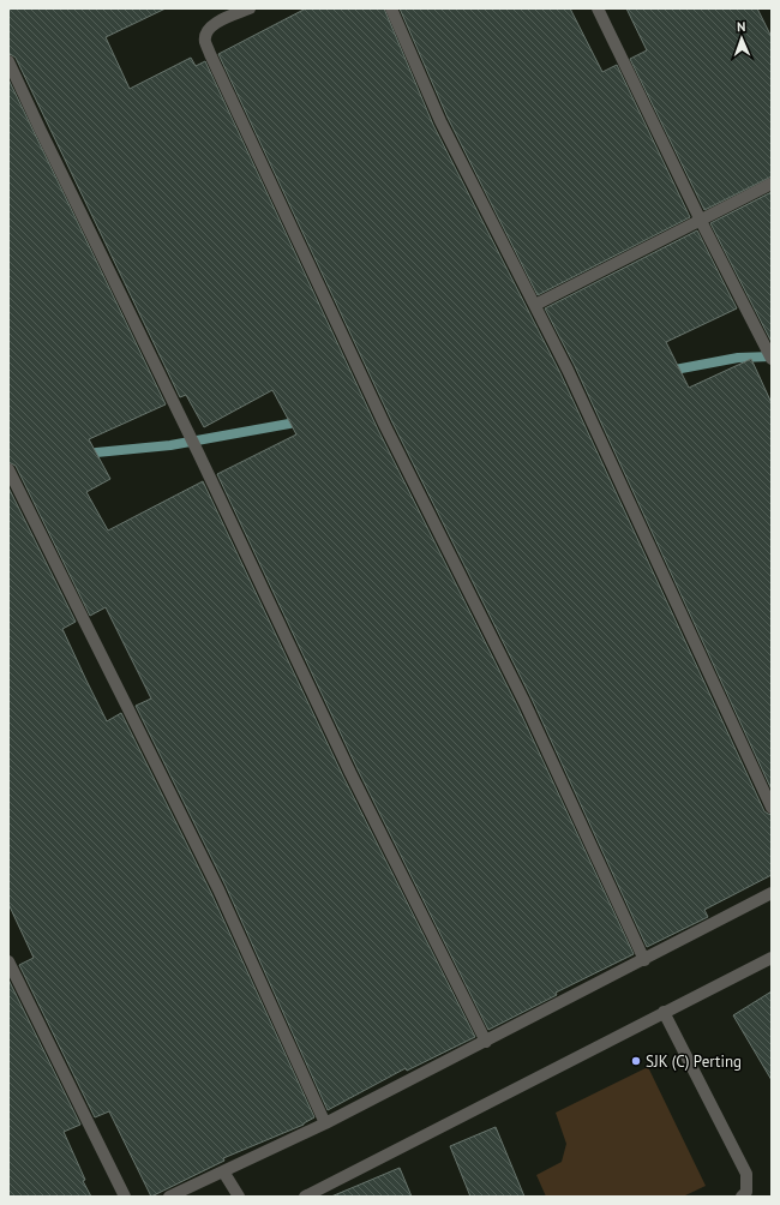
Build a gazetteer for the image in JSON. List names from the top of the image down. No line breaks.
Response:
{"places":["SJK (C) Perting"],"north":"top"}
